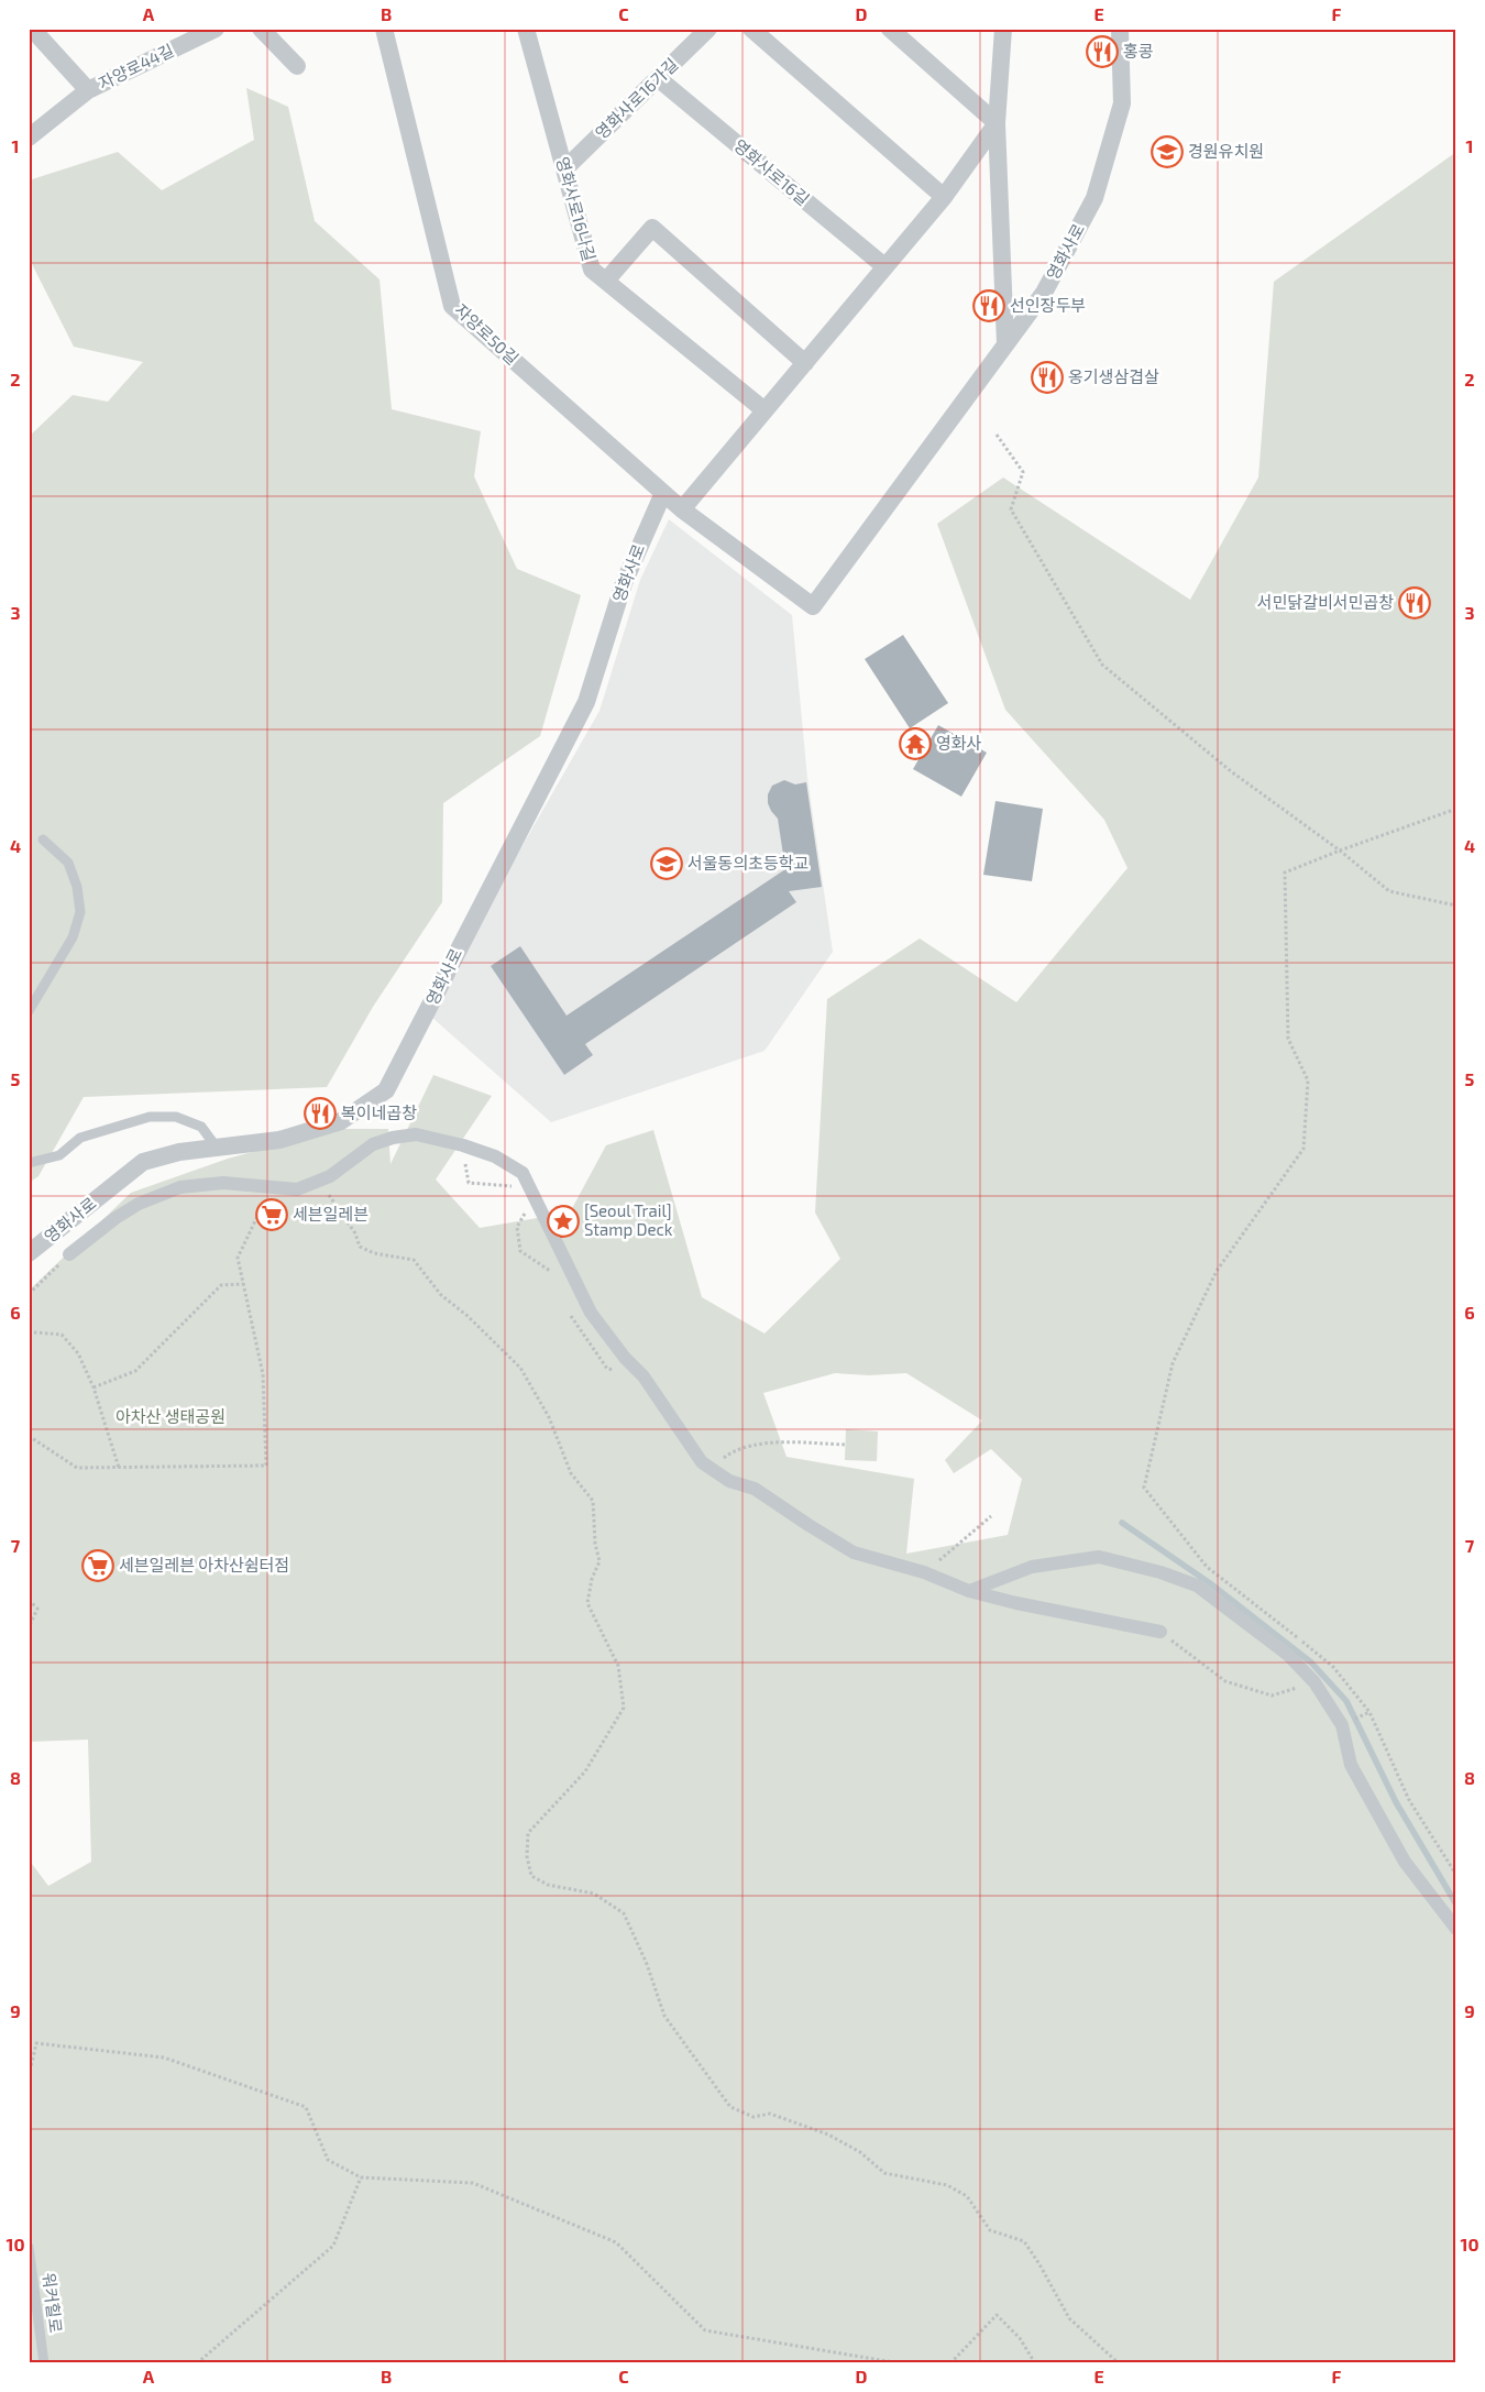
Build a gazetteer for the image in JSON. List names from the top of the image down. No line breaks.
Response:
{"streets":{"street":["자양로44길","영화사로16가길","영화사로16길","영화사로16나길","영화사로","자양로50길"],"lane":["워커힐로"]},"crossings":[["영화사로16가길","영화사로16길"],["영화사로16가길","영화사로16나길"],["영화사로","자양로50길"]],"parks":["아차산 생태공원"],"places":{"restaurant":["홍콩","선인장두부","옹기생삼겹살","서민닭갈비서민곱창","복이네곱창"],"school or university":["경원유치원","서울동의초등학교"],"temple":["영화사"],"supermarket":["세븐일레븐","세븐일레븐 아차산쉼터점"],"place":["[Seoul Trail] Stamp Deck"]},"grid":{"columns":["A","B","C","D","E","F"],"rows":["1","2","3","4","5","6","7","8","9","10"]}}
